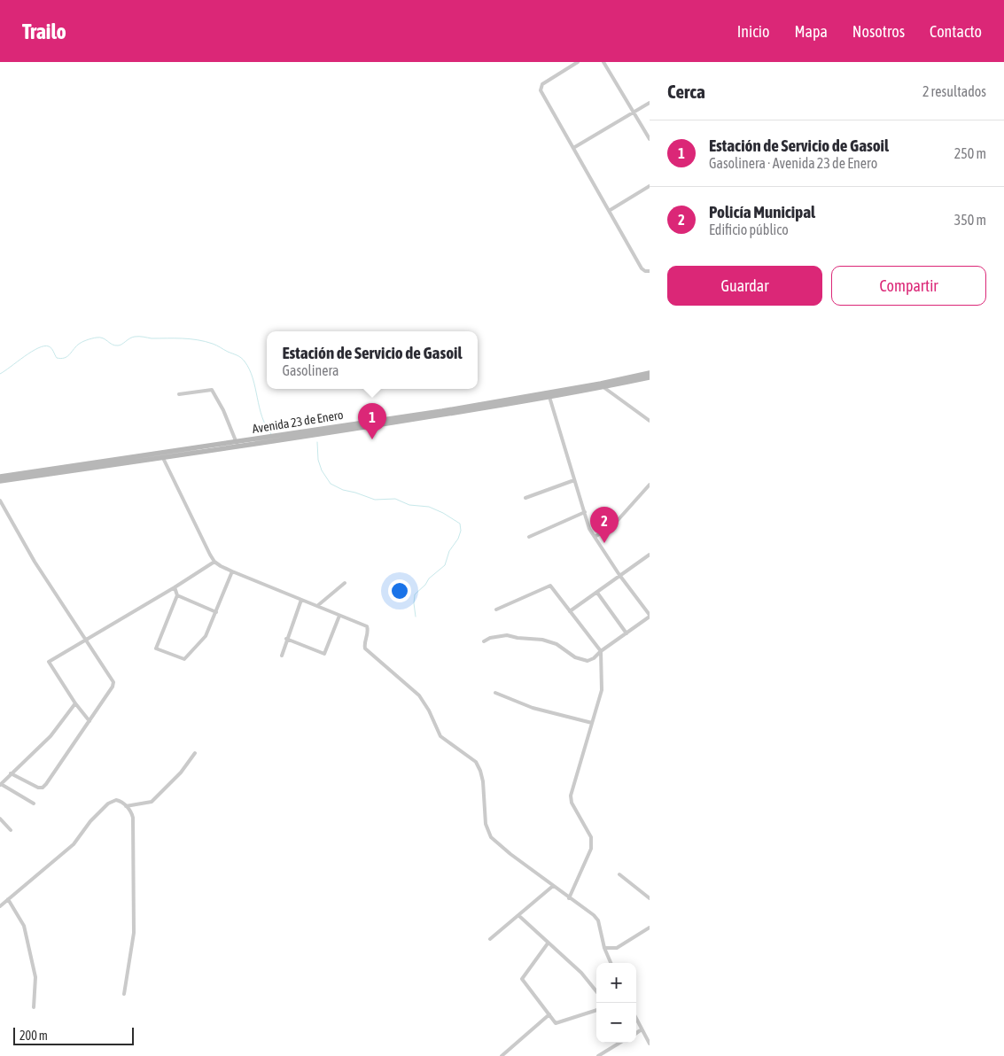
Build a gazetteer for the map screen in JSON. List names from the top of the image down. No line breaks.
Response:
{"streets":{"main road":["Avenida 23 de Enero"]},"scale_bar":"200 m","page":{"header":"Trailo","nav":["Inicio","Mapa","Nosotros","Contacto"],"heading":["Cerca","2 resultados"],"list":[{"mark":"1","name":"Estación de Servicio de Gasoil","note":"Gasolinera · Avenida 23 de Enero","value":"250 m"},{"mark":"2","name":"Policía Municipal","note":"Edificio público","value":"350 m"}],"buttons":["Guardar","Compartir"],"popup":["Estación de Servicio de Gasoil","Gasolinera"],"pins":["1","2"],"map_buttons":["+","−"],"scale":"200 m"}}
